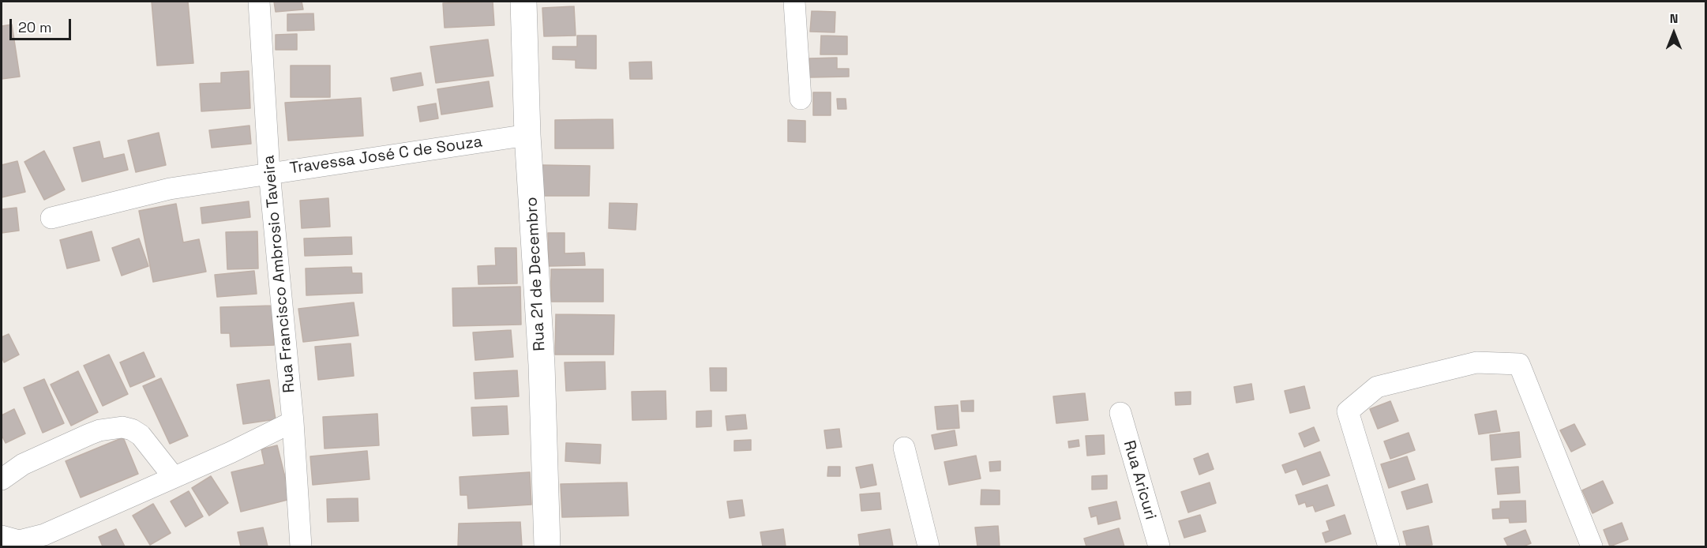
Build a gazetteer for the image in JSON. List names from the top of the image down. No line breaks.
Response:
{"streets":{"street":["Travessa José C de Souza","Rua Francisco Ambrosio Taveira","Rua 21 de Decembro","Rua Aricuri"]},"crossings":[["Travessa José C de Souza","Rua Francisco Ambrosio Taveira"],["Travessa José C de Souza","Rua 21 de Decembro"]],"scale_bar":"20 m","north":"top"}
